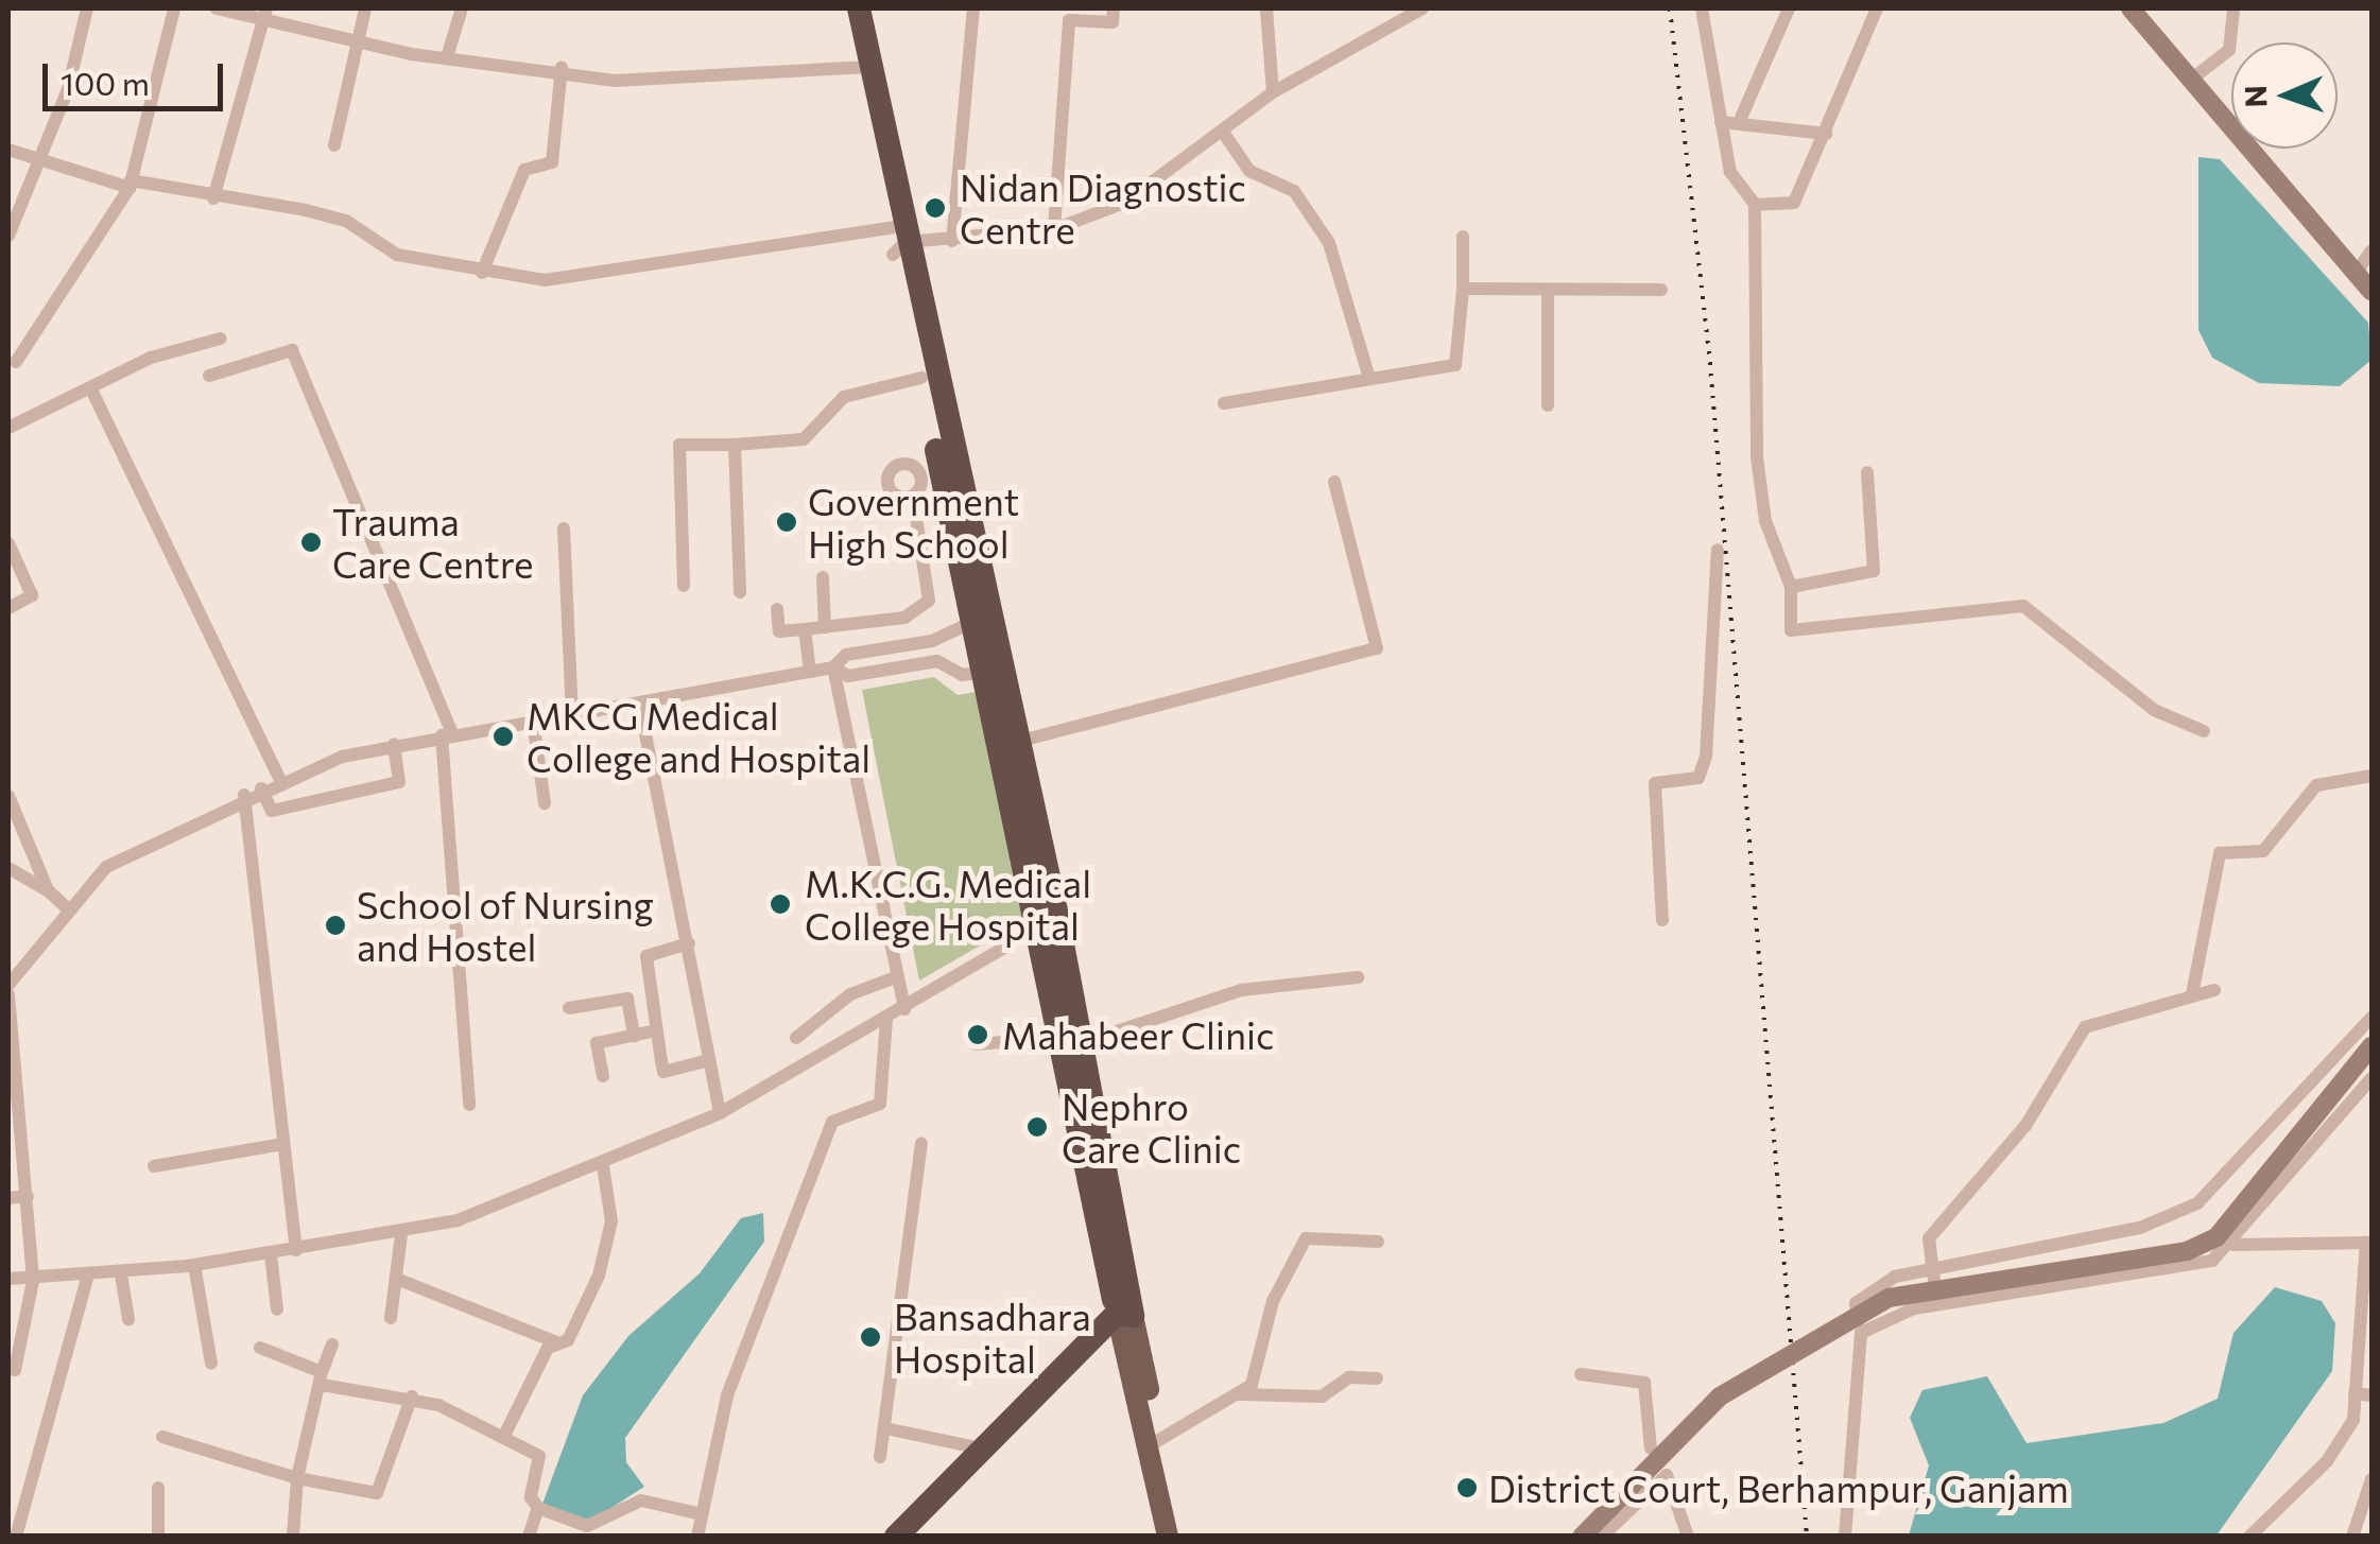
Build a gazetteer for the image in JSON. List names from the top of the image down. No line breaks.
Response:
{"places":["Nidan Diagnostic Centre","Government High School","Trauma Care Centre","MKCG Medical College and Hospital","M.K.C.G. Medical College Hospital","School of Nursing and Hostel","Mahabeer Clinic","Nephro Care Clinic","Bansadhara Hospital","District Court, Berhampur, Ganjam"],"scale_bar":"100 m","north":"left"}
